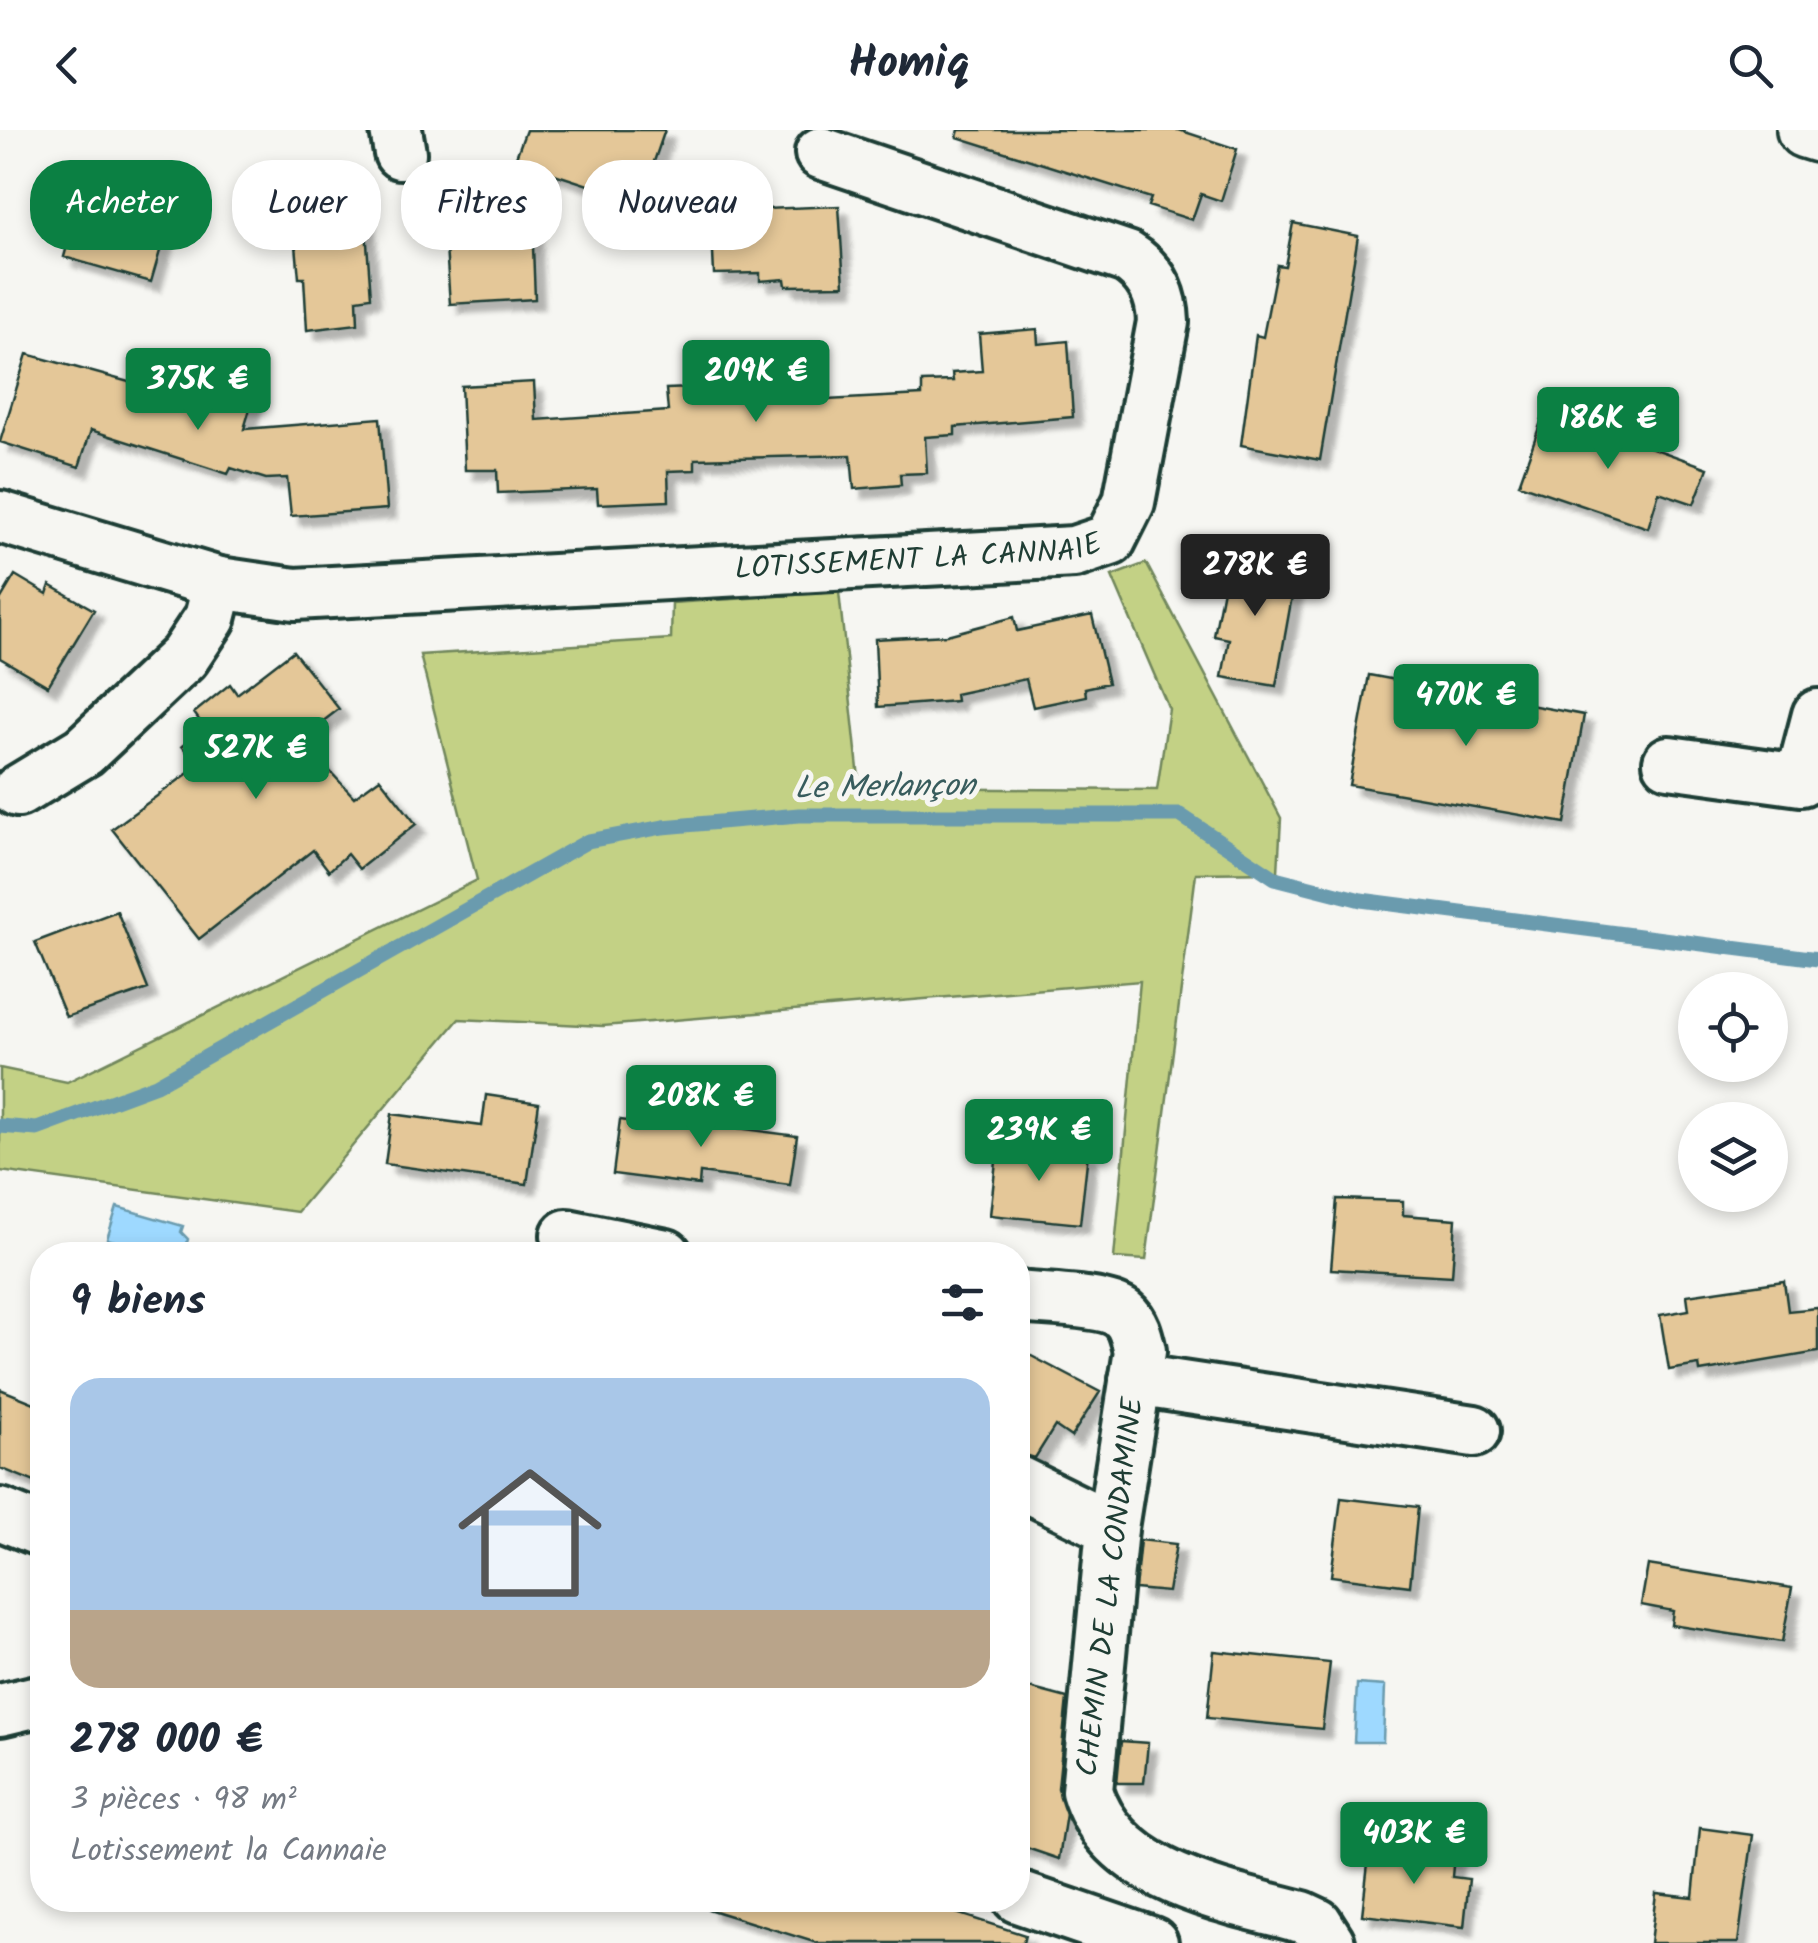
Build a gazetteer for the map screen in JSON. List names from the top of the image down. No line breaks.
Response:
{"streets":{"street":["LOTISSEMENT LA CANNAIE","CHEMIN DE LA CONDAMINE"]},"water":["Le Merlançon"],"page":{"header":"Homiq","chip":["Acheter","Louer","Filtres","Nouveau"],"price":["209K €","375K €","186K €","278K €","470K €","527K €","208K €","239K €","403K €"],"heading":"9 biens","list":[{"name":"278 000 €","note":"3 pièces · 98 m² · Lotissement la Cannaie"}]}}
